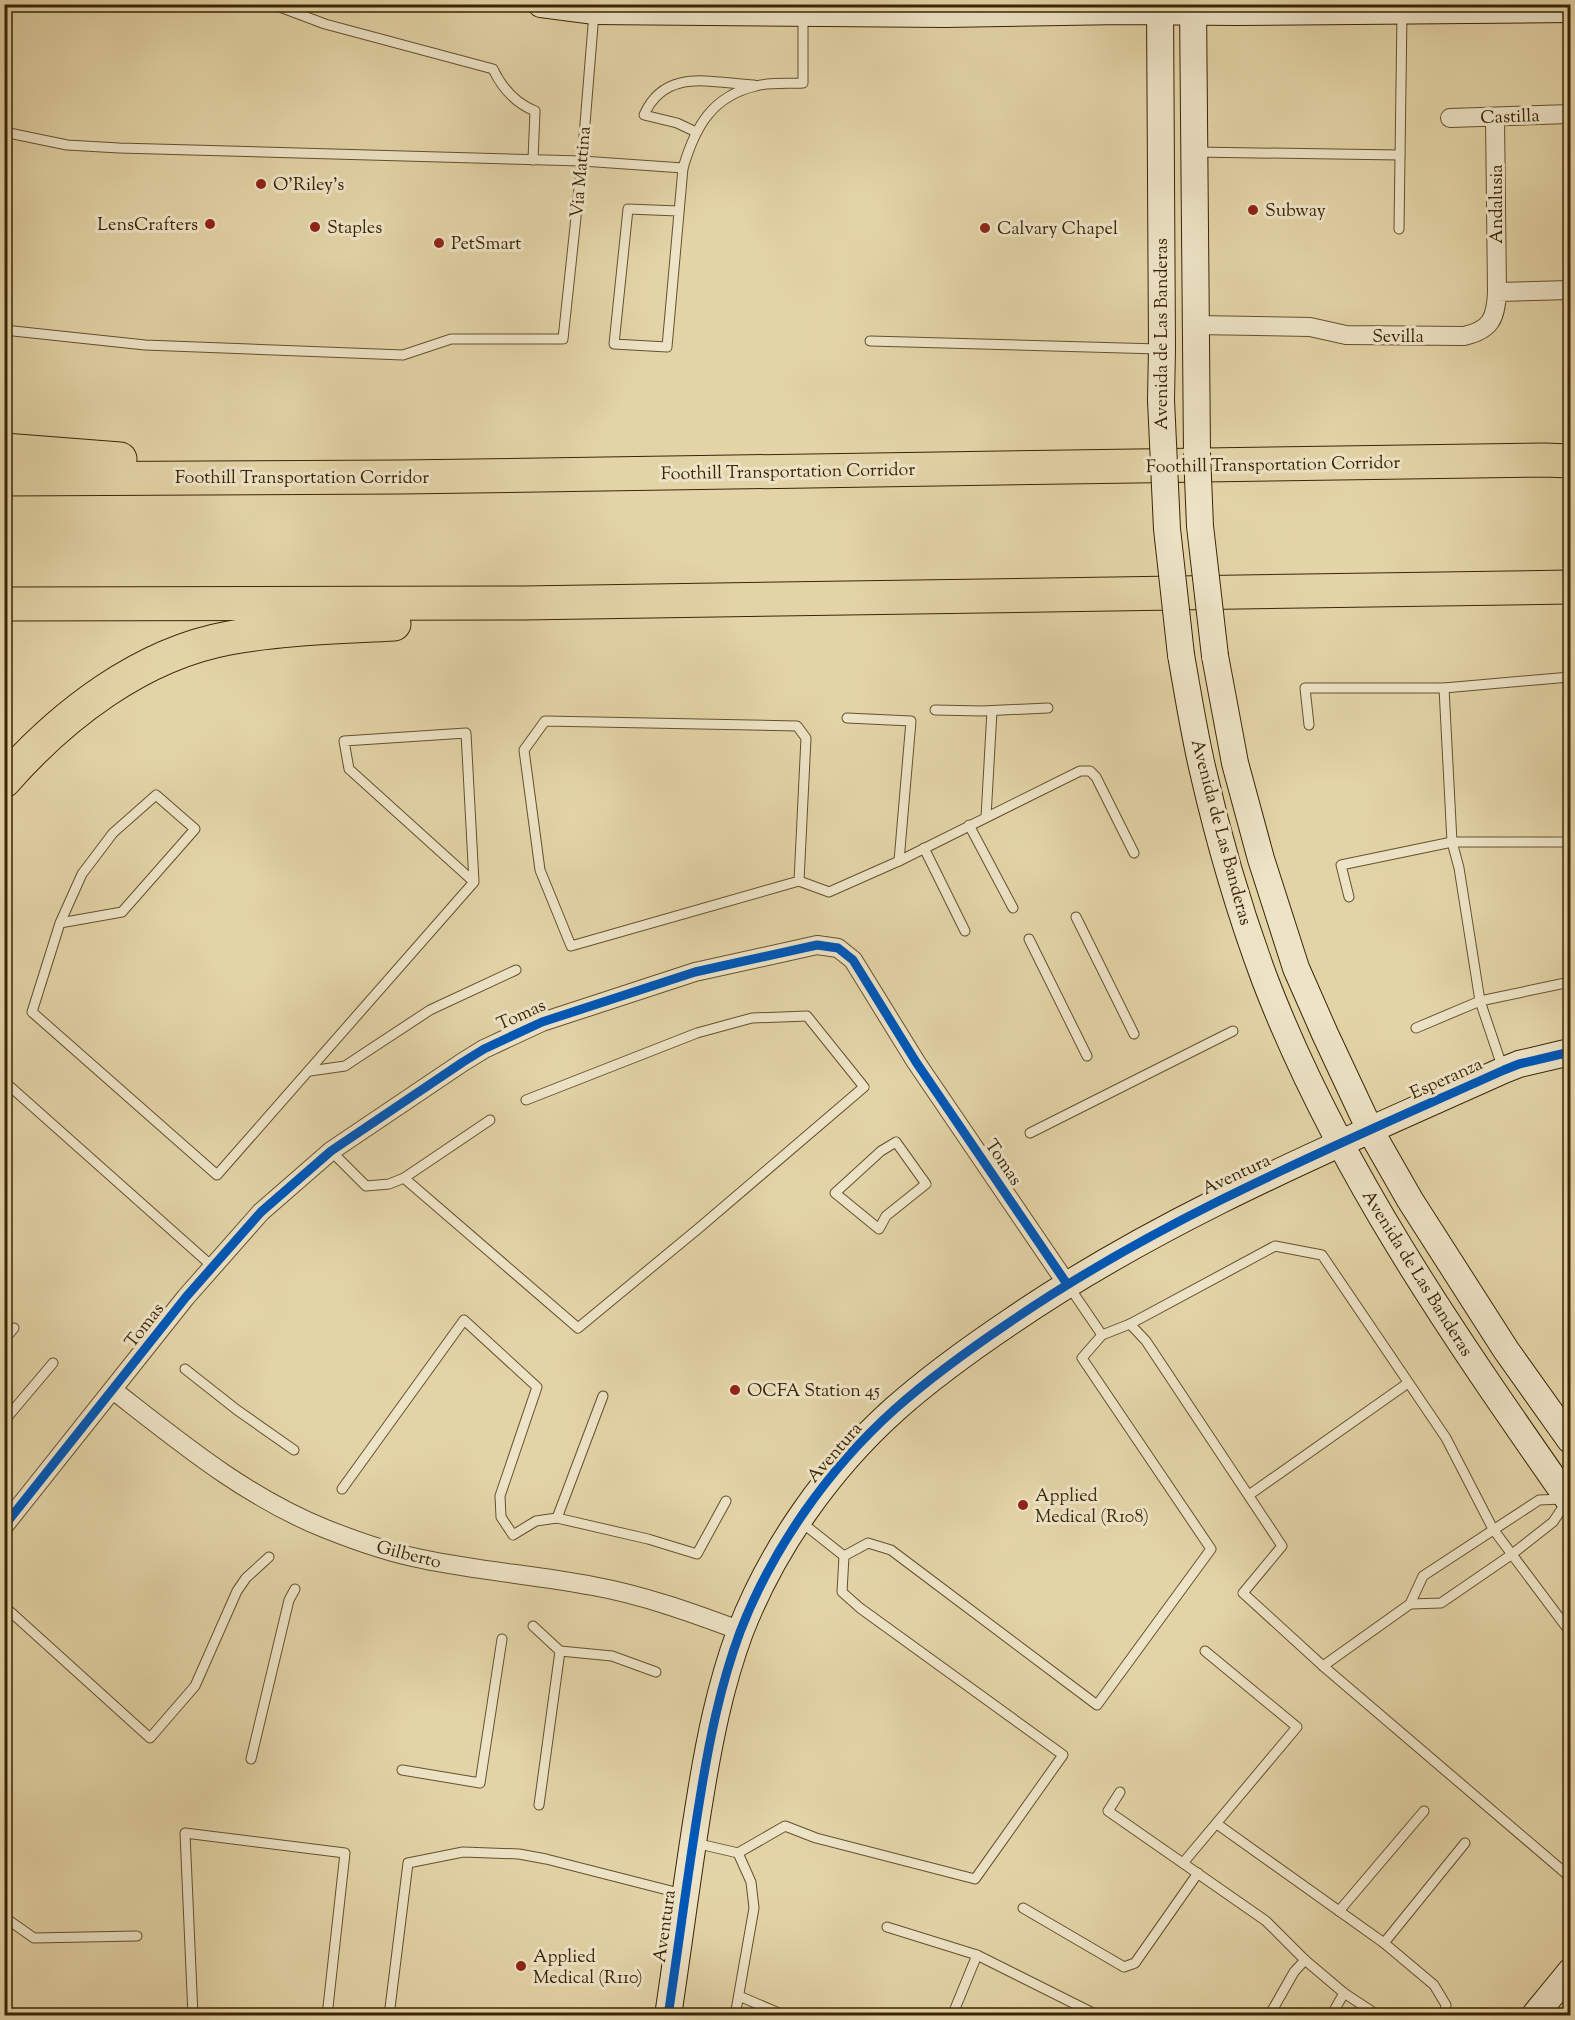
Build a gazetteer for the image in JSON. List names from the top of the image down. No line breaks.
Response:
{"streets":{"highway":["Foothill Transportation Corridor"],"main road":["Avenida de Las Banderas","Esperanza","Aventura"],"street":["Castilla","Andalusia","Sevilla","Tomas","Gilberto"],"lane":["Via Mattina"]},"crossings":[["Castilla","Andalusia"],["Andalusia","Sevilla"],["Avenida de Las Banderas","Sevilla"],["Avenida de Las Banderas","Esperanza"],["Avenida de Las Banderas","Aventura"],["Tomas","Aventura"],["Tomas","Gilberto"],["Esperanza","Aventura"],["Aventura","Gilberto"]],"places":["O'Riley's","Subway","LensCrafters","Staples","Calvary Chapel","PetSmart","OCFA Station 45","Applied Medical (R108)","Applied Medical (R110)"]}
